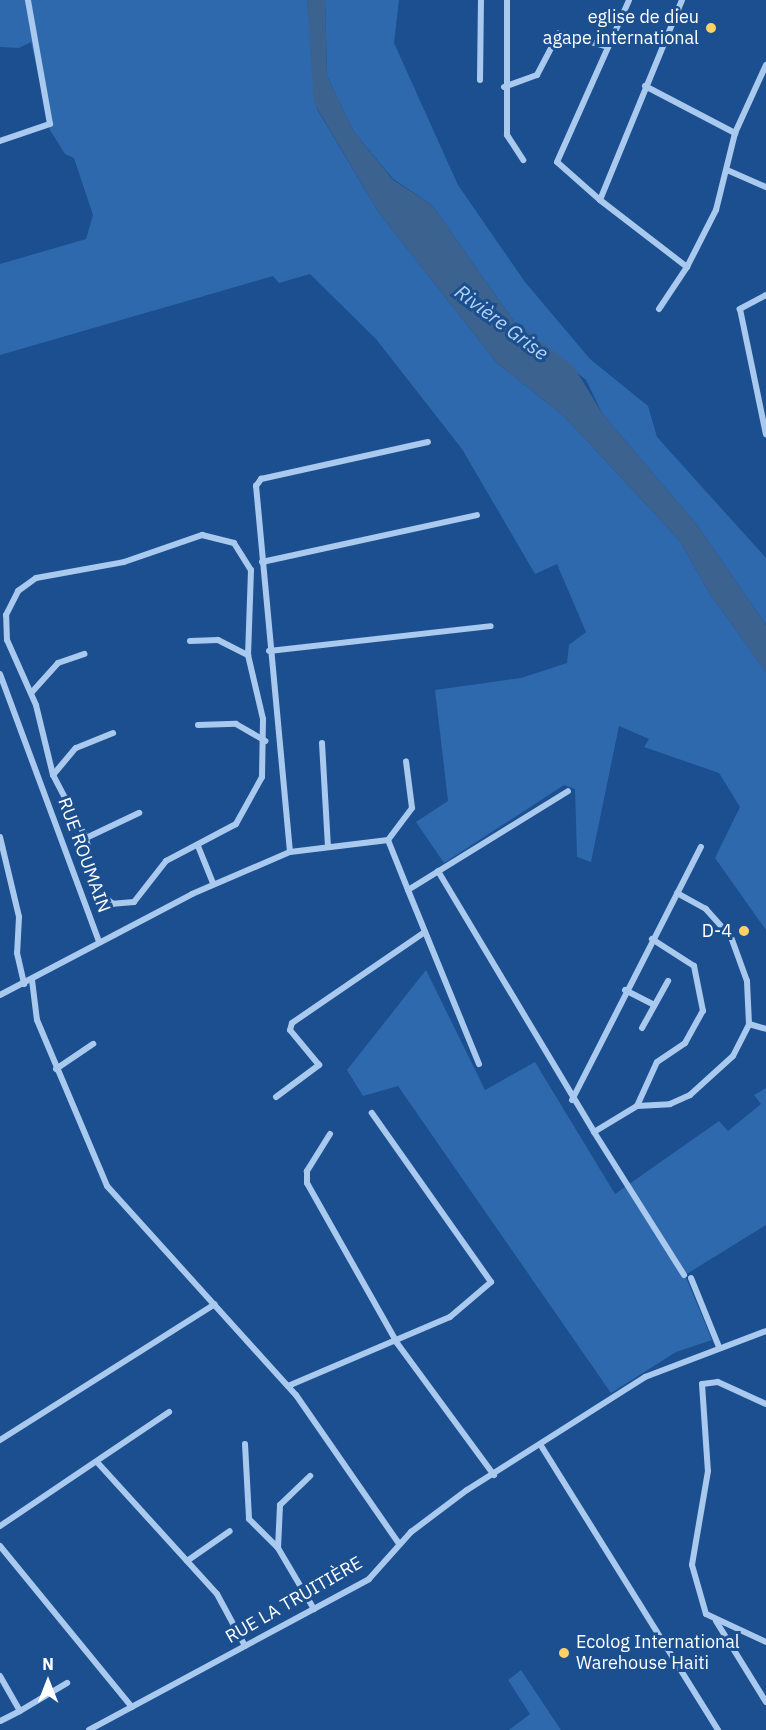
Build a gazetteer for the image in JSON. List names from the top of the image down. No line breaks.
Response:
{"streets":{"street":["RUE ROUMAIN","RUE LA TRUITIÈRE"]},"water":["Rivière Grise"],"places":["eglise de dieu agape international","D-4","Ecolog International Warehouse Haiti"],"north":"top"}
